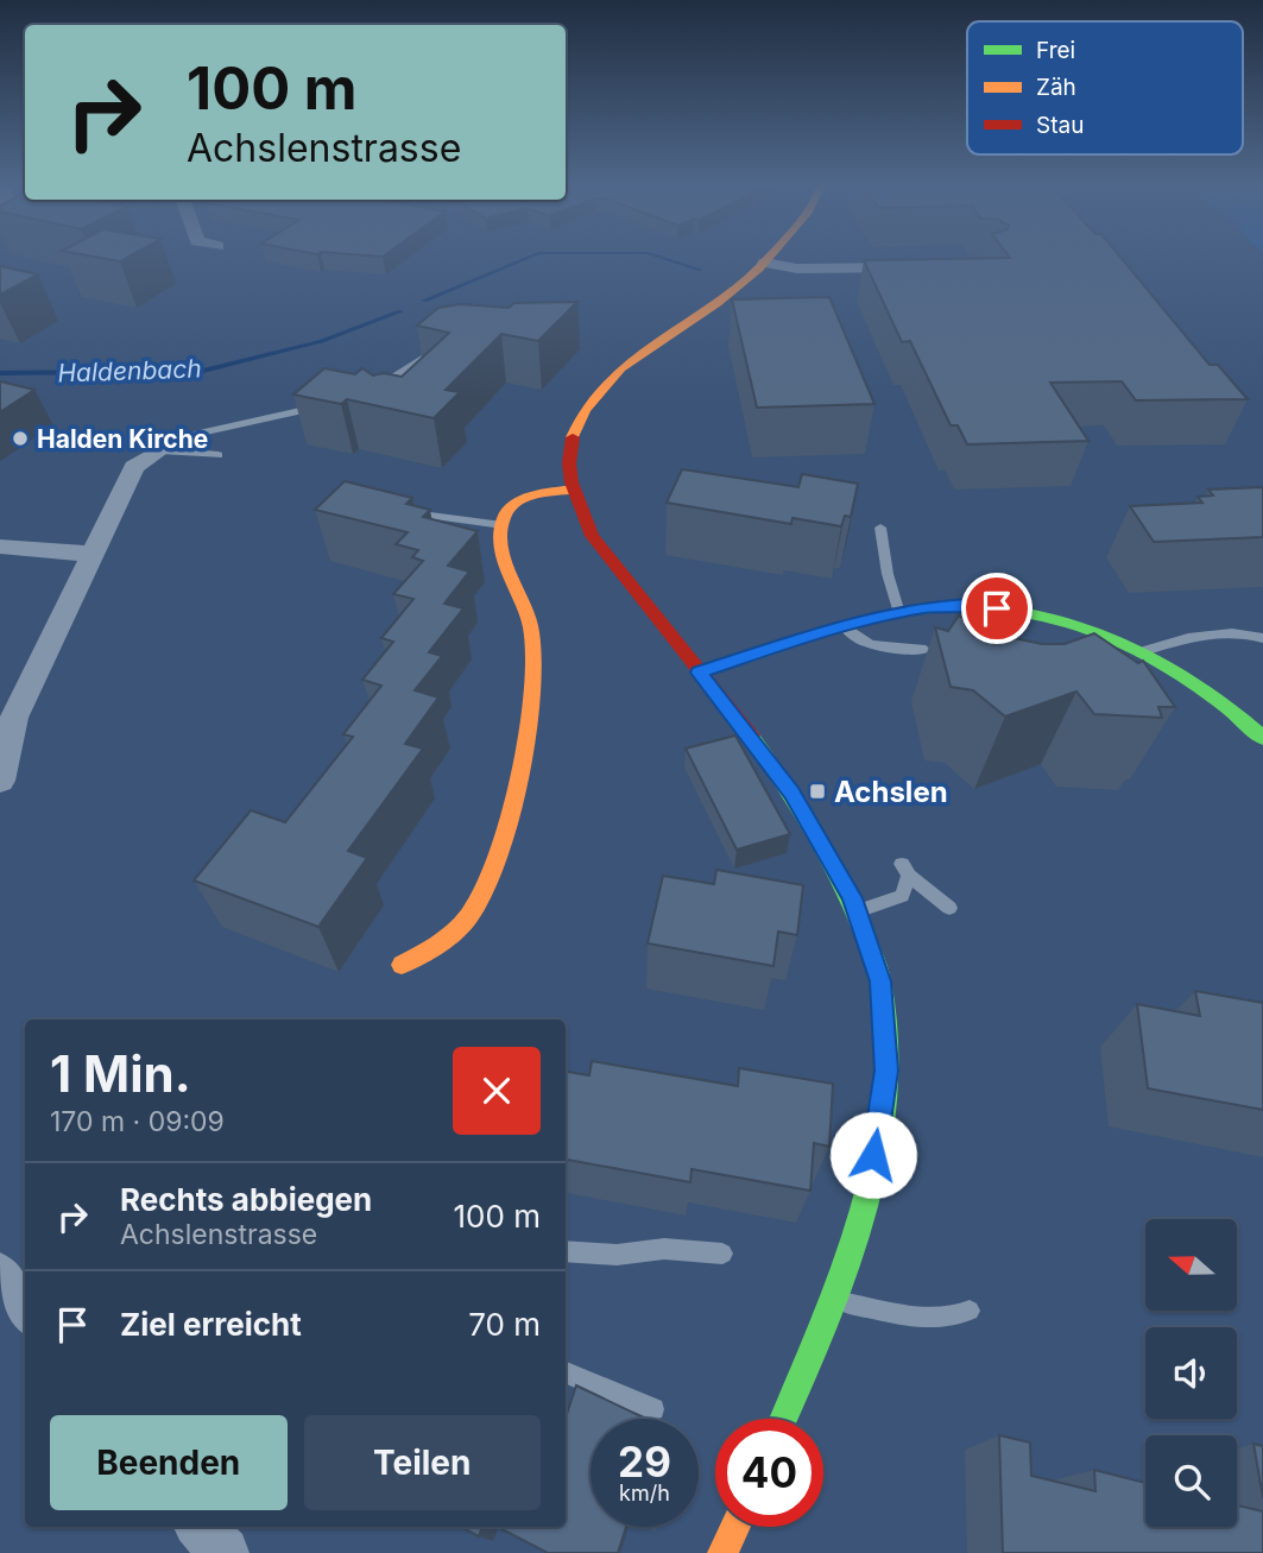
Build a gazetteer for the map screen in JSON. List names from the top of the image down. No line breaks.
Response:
{"water":["Haldenbach"],"places":{"other":["Halden Kirche"],"transit":["Achslen"]},"legend":["Frei","Zäh","Stau"],"north":"left","page":{"turn":["100 m","Achslenstrasse"],"heading":["1 Min.","170 m · 09:09"],"list":[{"name":"Rechts abbiegen","note":"Achslenstrasse","value":"100 m"},{"name":"Ziel erreicht","value":"70 m"}],"buttons":["Beenden","Teilen"],"speed":"29 km/h","limit":"40"}}
